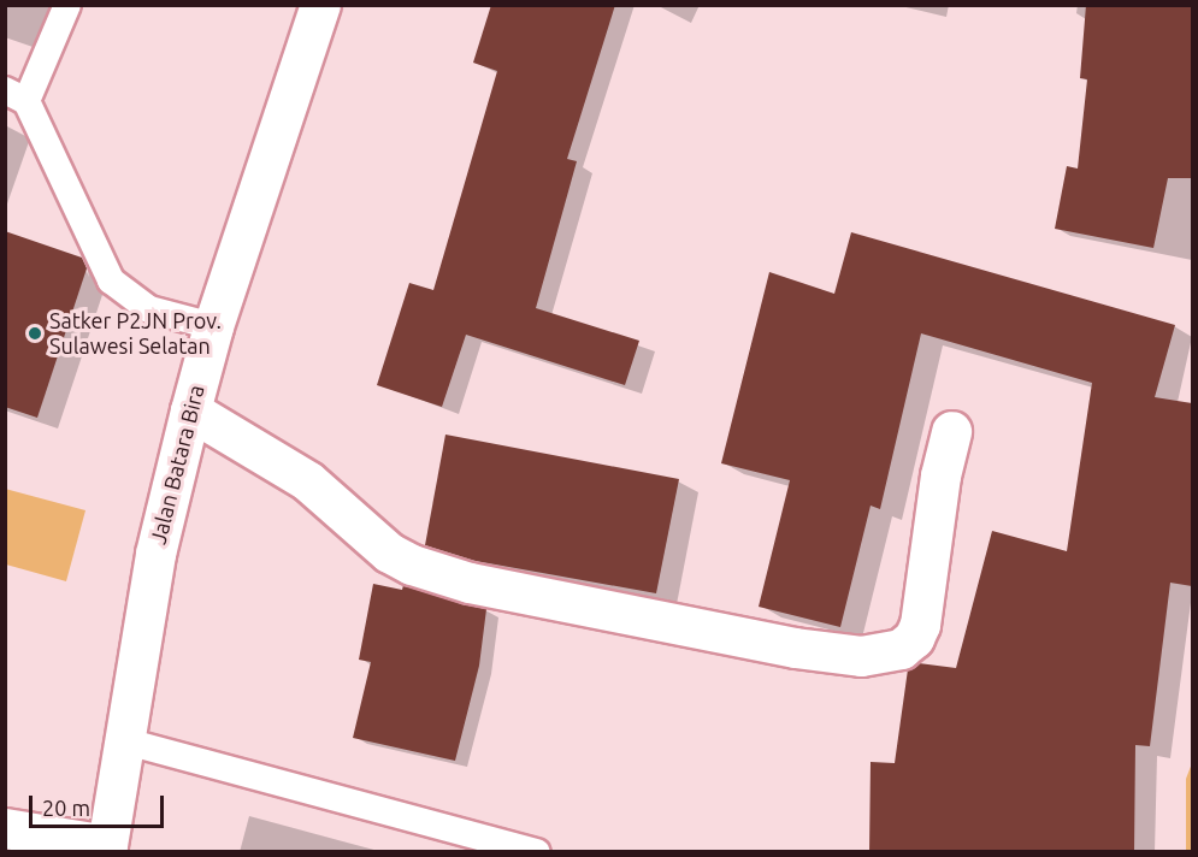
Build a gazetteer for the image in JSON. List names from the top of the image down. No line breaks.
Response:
{"streets":{"street":["Jalan Batara Bira"]},"places":["Satker P2JN Prov. Sulawesi Selatan"],"scale_bar":"20 m"}
